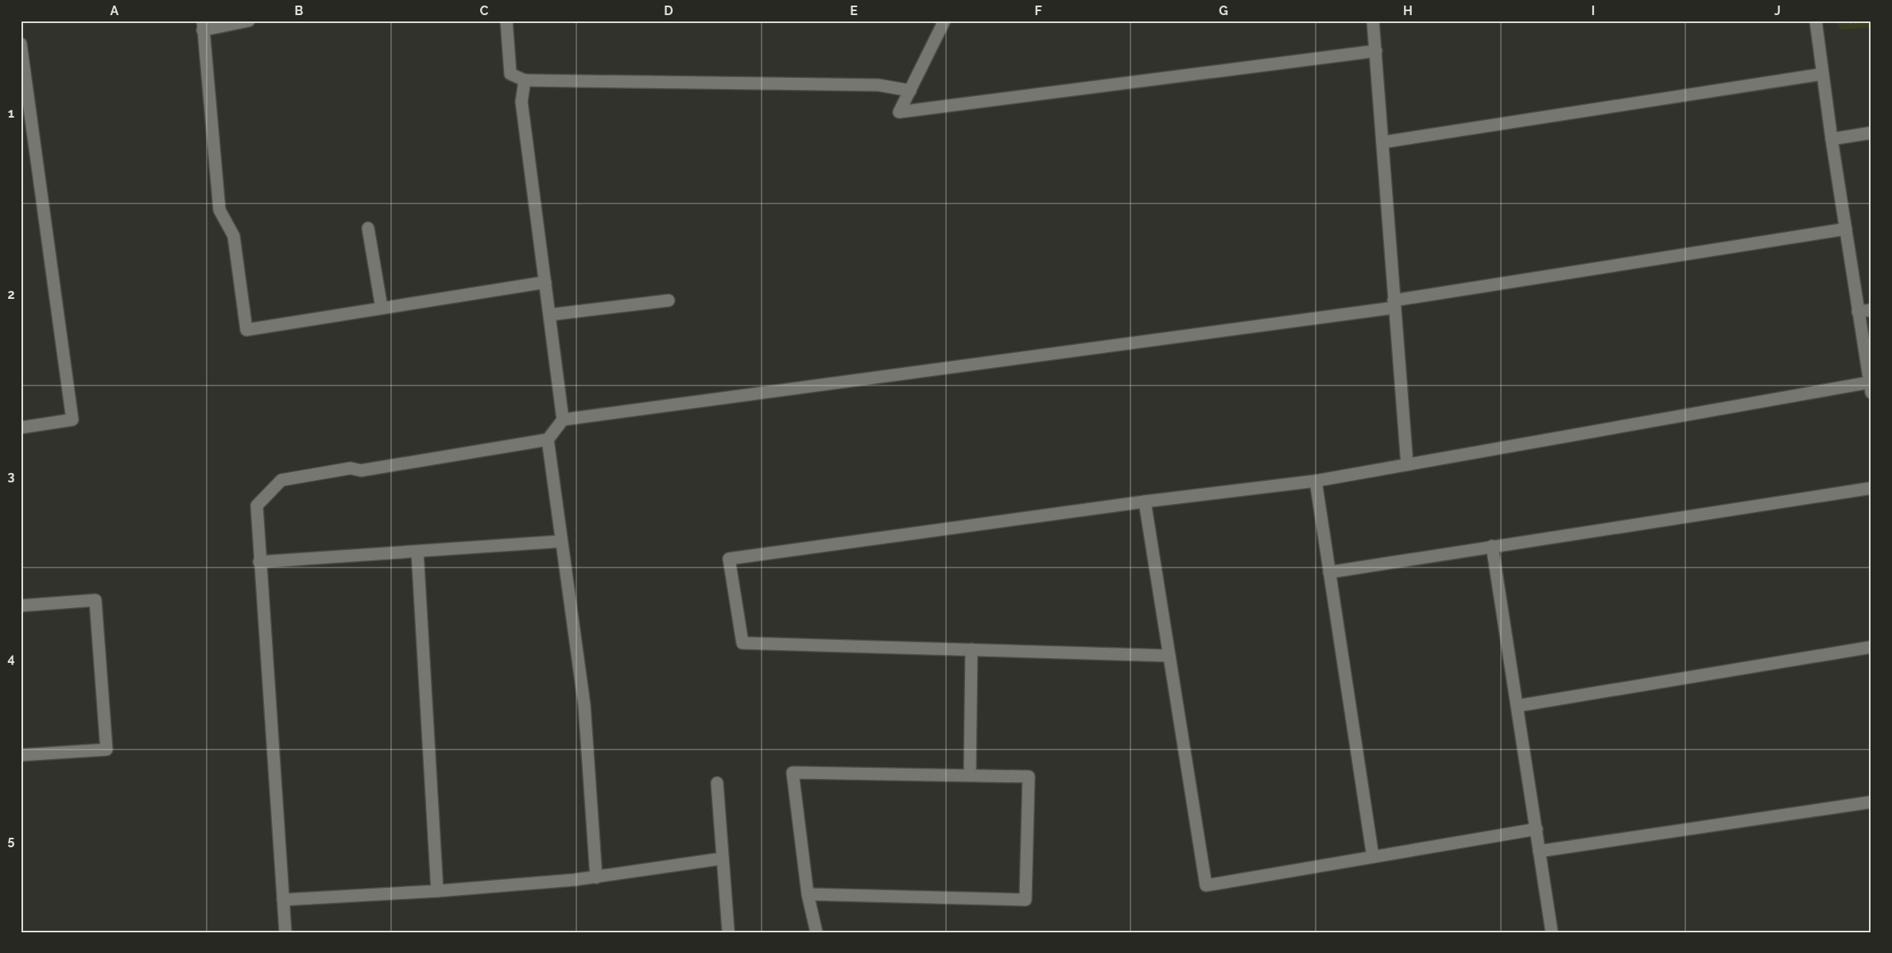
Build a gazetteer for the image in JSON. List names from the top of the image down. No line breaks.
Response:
{"grid":{"columns":["A","B","C","D","E","F","G","H","I","J"],"rows":["1","2","3","4","5"]}}
